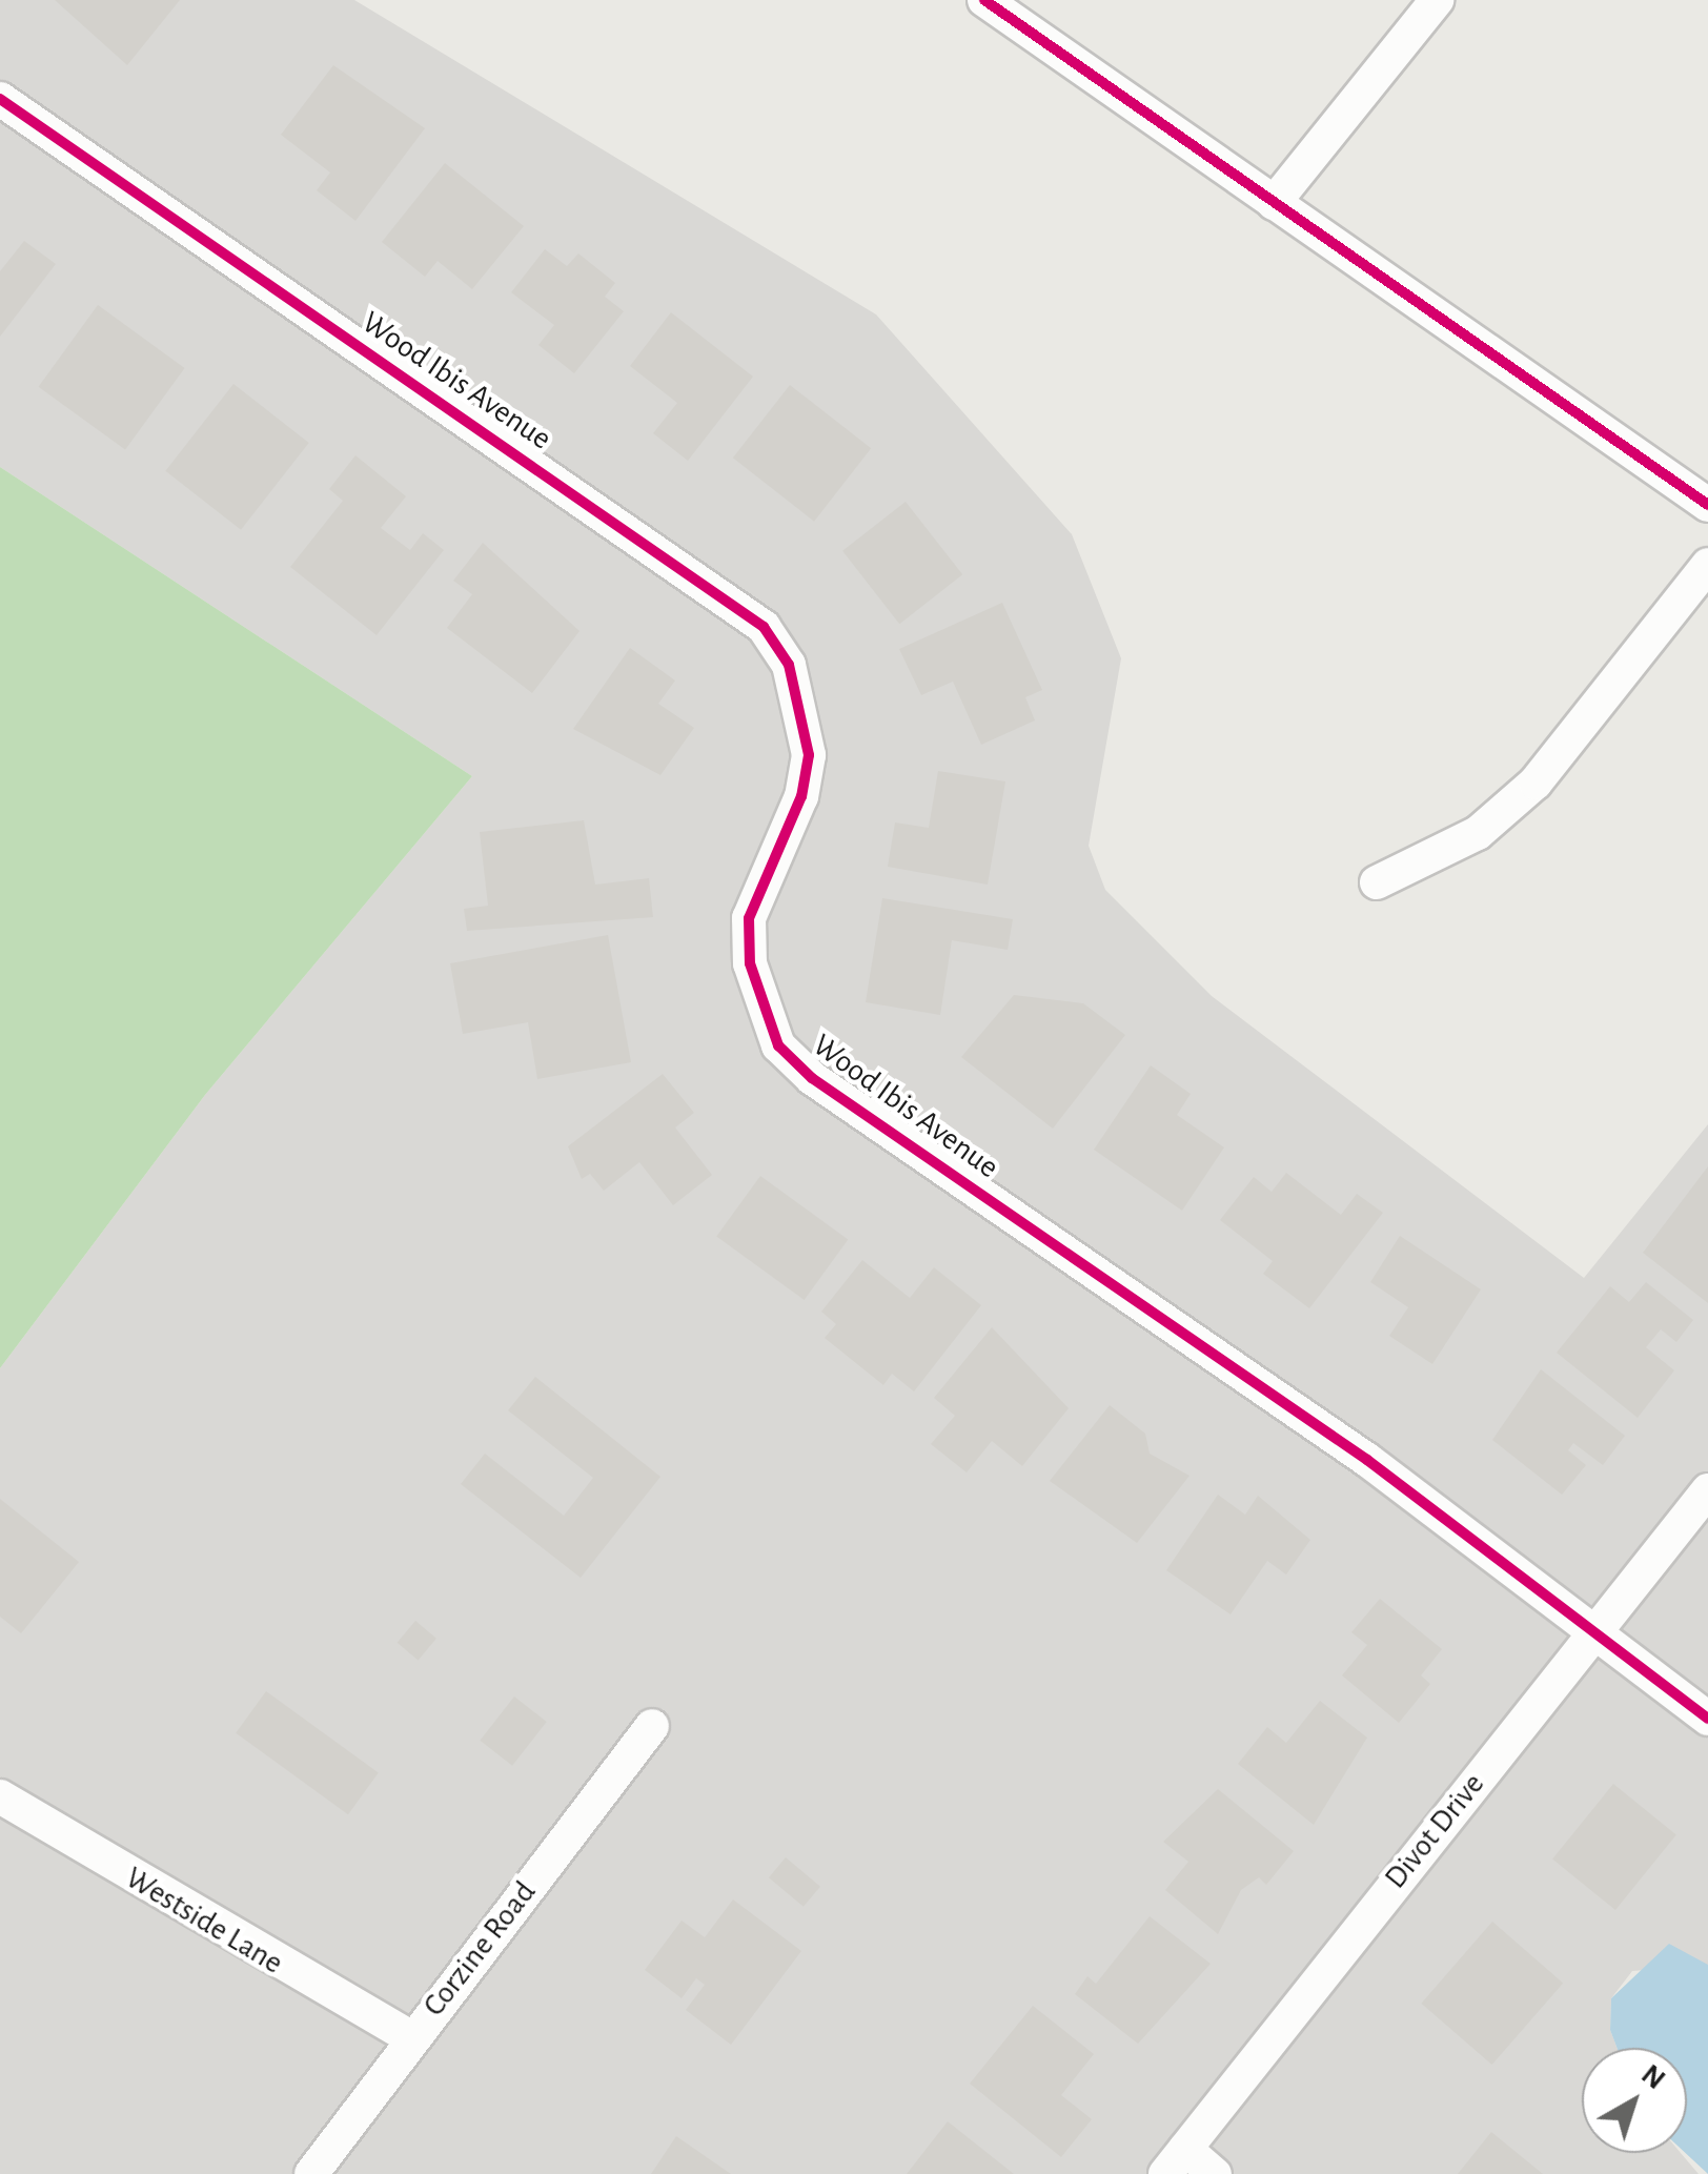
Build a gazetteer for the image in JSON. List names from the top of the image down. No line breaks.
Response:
{"streets":{"street":["Wood Ibis Avenue","Divot Drive","Westside Lane","Corzine Road"]},"crossings":[["Wood Ibis Avenue","Divot Drive"],["Westside Lane","Corzine Road"]],"north":"top right"}
